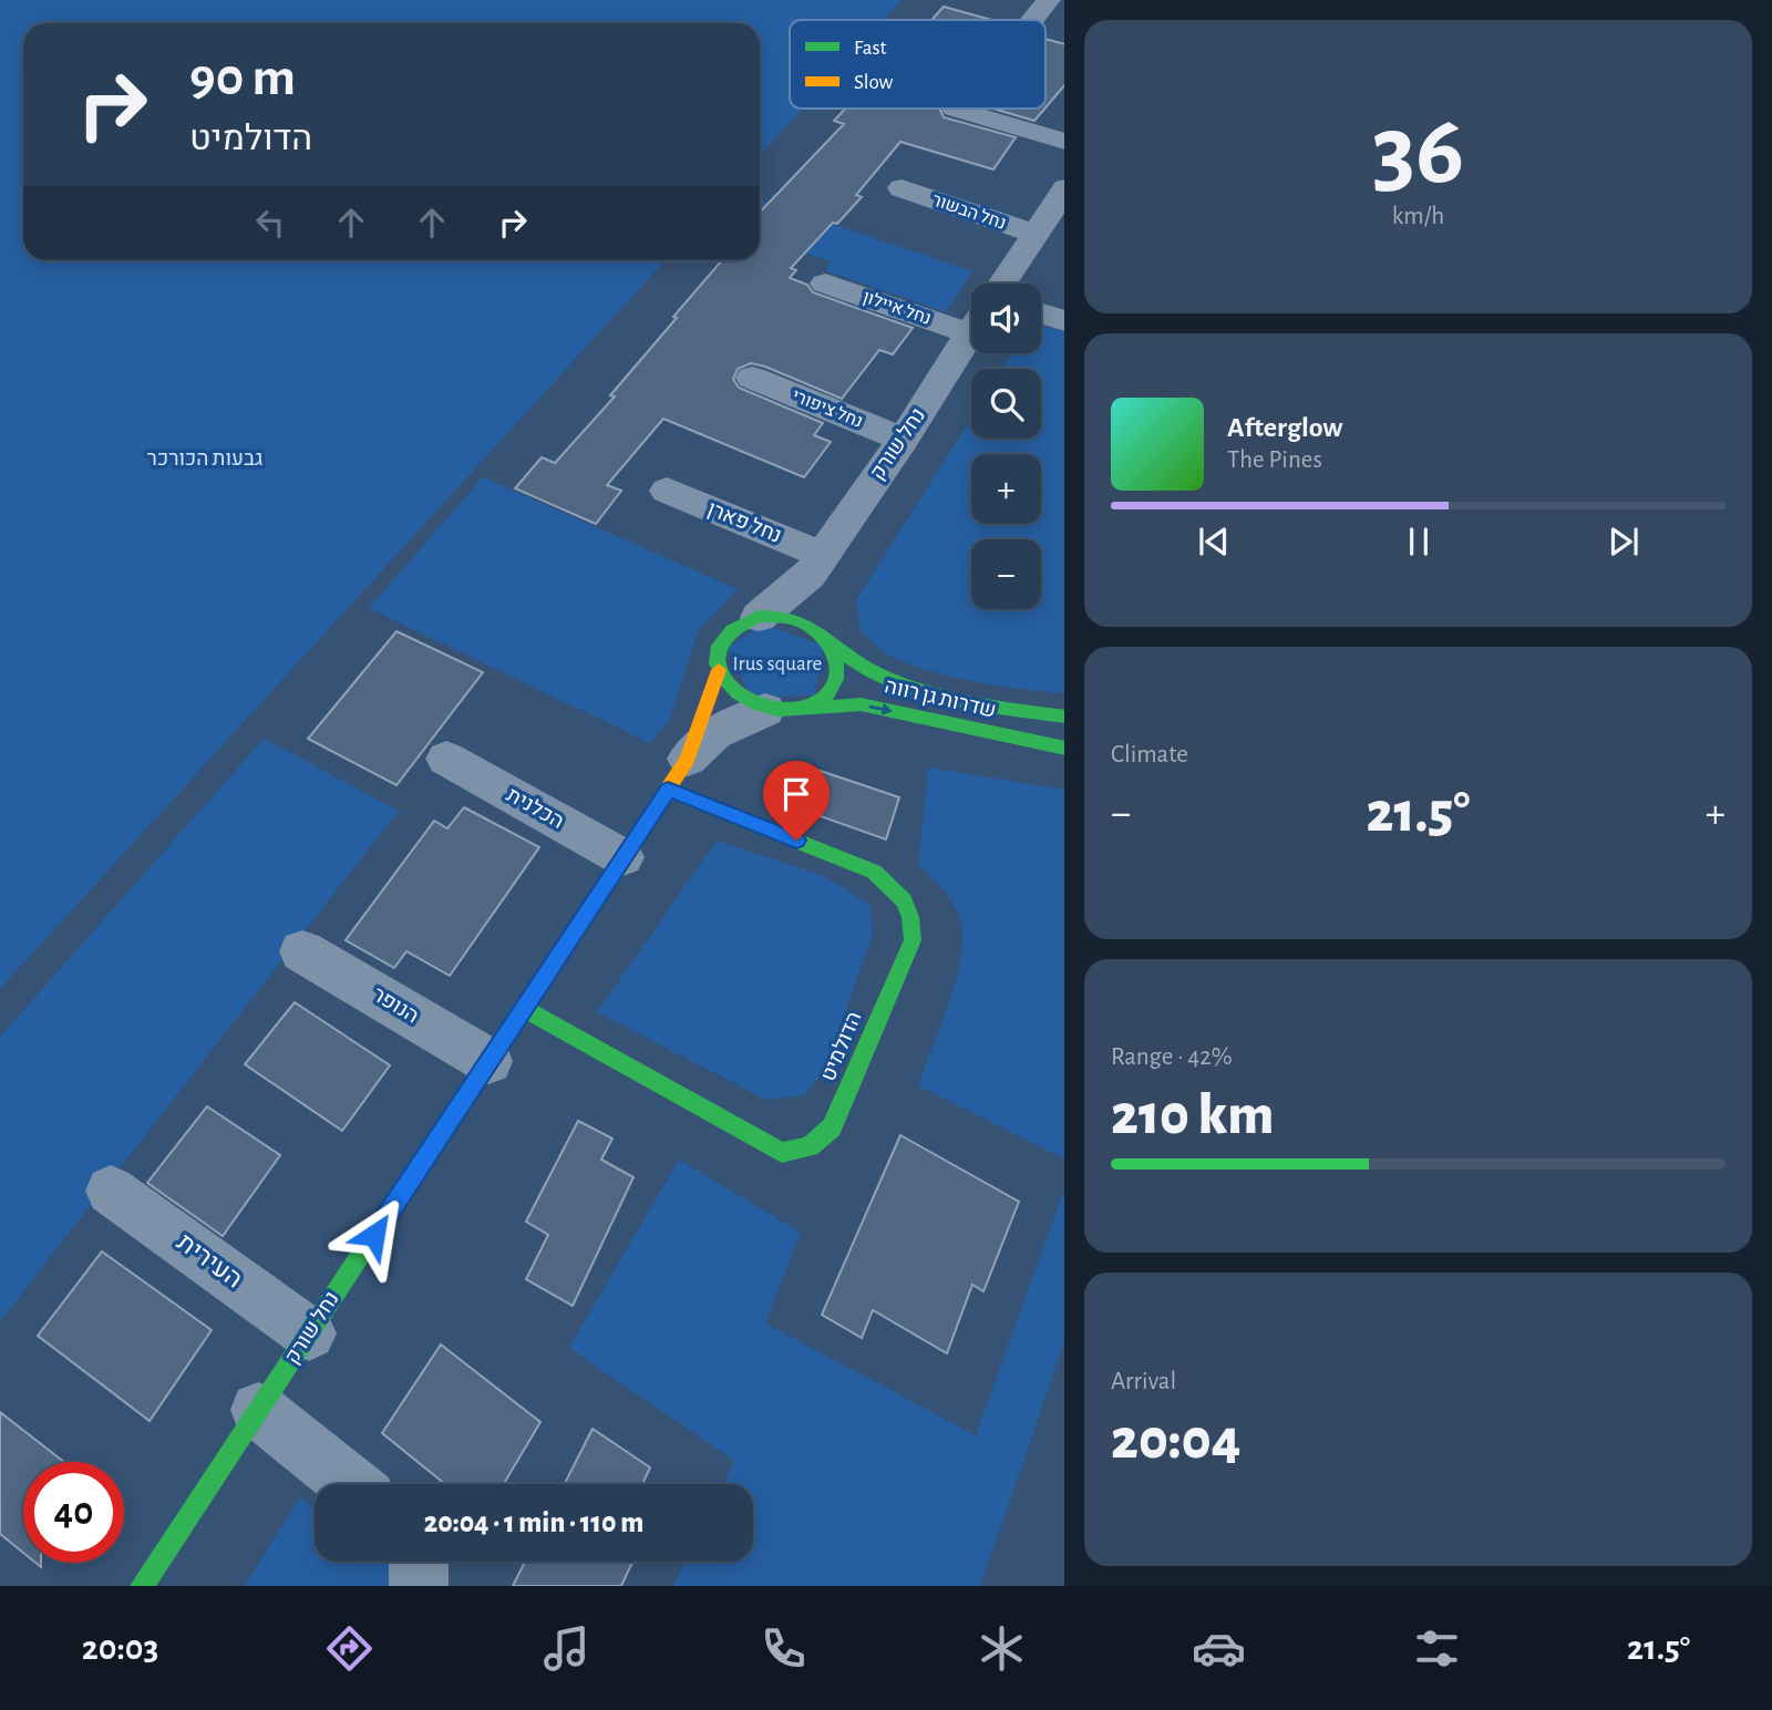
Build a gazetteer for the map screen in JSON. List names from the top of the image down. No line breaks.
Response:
{"streets":{"street":["נחל הבשור","נחל איילון","נחל ציפורי","נחל שורק","נחל פארן","שדרות גן רווה","הכלנית","הנופר","הדולמיט","העירית"]},"crossings":[["נחל ציפורי","נחל שורק"],["נחל שורק","נחל פארן"],["נחל שורק","שדרות גן רווה"],["נחל שורק","הכלנית"],["נחל שורק","הנופר"],["נחל שורק","הדולמיט"],["נחל שורק","העירית"]],"parks":["גבעות הכורכר","Irus square"],"legend":["Fast","Slow"],"page":{"tile":[["36","km/h"],"Climate",["Range · 42%","210 km"],["Arrival","20:04"]],"turn":["90 m","הדולמיט"],"map_buttons":["+","−"],"song":["Afterglow","The Pines"],"heat":["−","21.5°","+"],"limit":"40","trip":"20:04 · 1 min · 110 m","tabs":["20:03","21.5°"]}}
